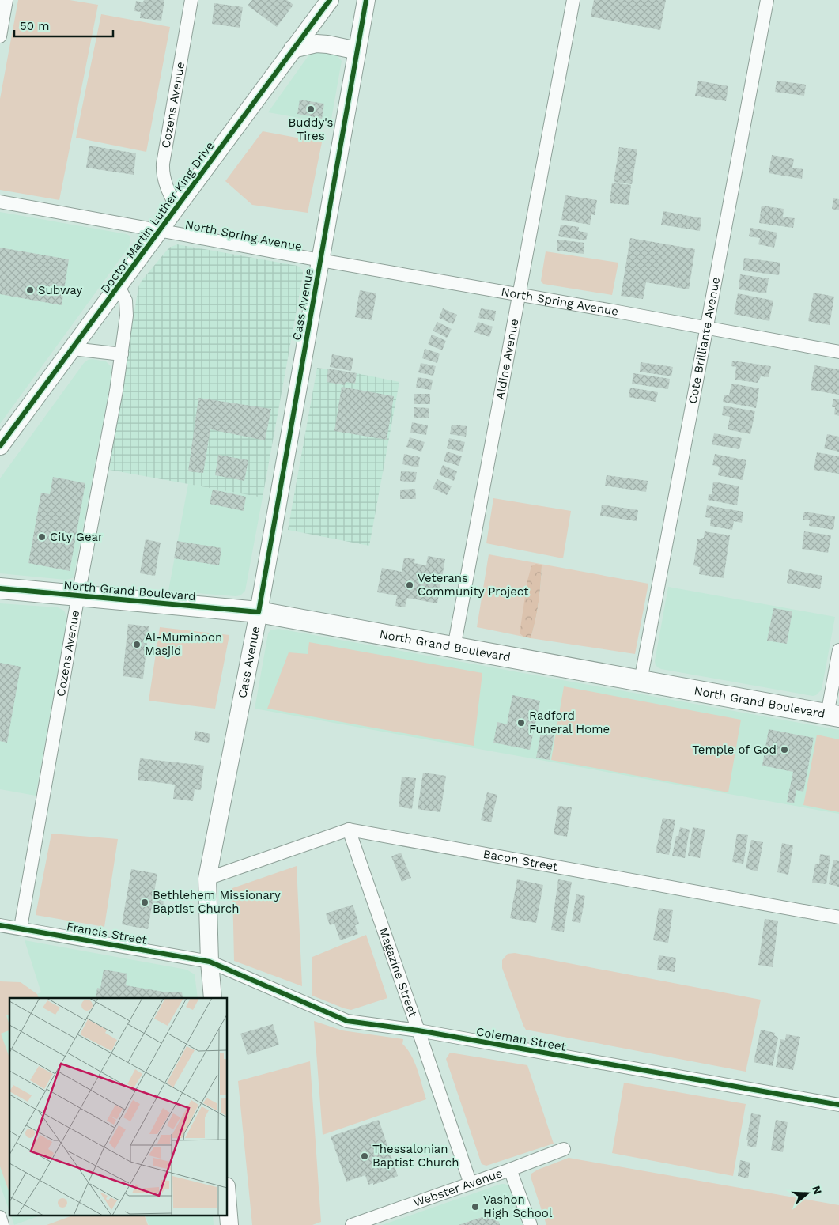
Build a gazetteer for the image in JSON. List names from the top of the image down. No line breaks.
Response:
{"streets":{"main road":["Doctor Martin Luther King Drive","Cass Avenue","North Grand Boulevard"],"street":["Cozens Avenue","North Spring Avenue","Cote Brilliante Avenue","Aldine Avenue","Bacon Street","Francis Street","Magazine Street","Coleman Street","Webster Avenue"]},"crossings":[["Cozens Avenue","Doctor Martin Luther King Drive"],["Cozens Avenue","North Grand Boulevard"],["Cozens Avenue","Francis Street"],["Doctor Martin Luther King Drive","North Spring Avenue"],["North Spring Avenue","Cass Avenue"],["North Spring Avenue","Cote Brilliante Avenue"],["North Spring Avenue","Aldine Avenue"],["Cass Avenue","North Grand Boulevard"],["Cass Avenue","Bacon Street"],["Cass Avenue","Francis Street"],["Cass Avenue","Coleman Street"],["Cote Brilliante Avenue","North Grand Boulevard"],["Aldine Avenue","North Grand Boulevard"],["Bacon Street","Magazine Street"],["Francis Street","Coleman Street"],["Magazine Street","Coleman Street"],["Magazine Street","Webster Avenue"]],"places":["Buddy's Tires","Subway","City Gear","Veterans Community Project","Al-Muminoon Masjid","Radford Funeral Home","Temple of God","Bethlehem Missionary Baptist Church","Thessalonian Baptist Church","Vashon High School"],"scale_bar":"50 m","north":"right"}
